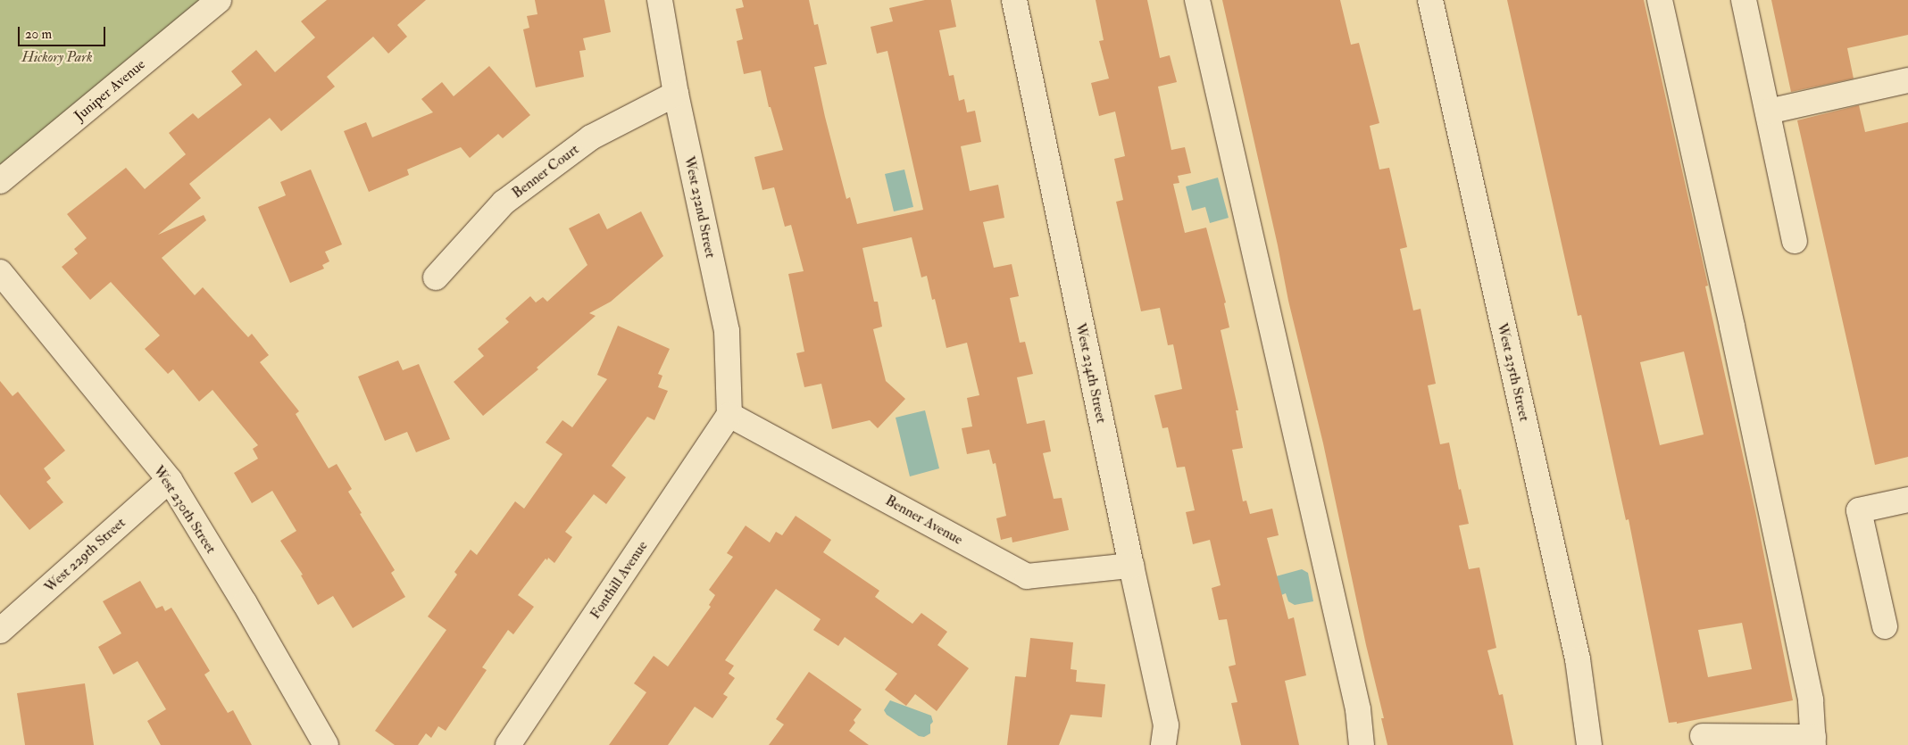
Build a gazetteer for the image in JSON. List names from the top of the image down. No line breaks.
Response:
{"streets":{"street":["Juniper Avenue","Benner Court","West 232nd Street","West 235th Street","West 234th Street","West 230th Street","Benner Avenue","West 229th Street","Fonthill Avenue"]},"crossings":[["Benner Court","West 232nd Street"],["West 232nd Street","Benner Avenue"],["West 232nd Street","Fonthill Avenue"],["West 234th Street","Benner Avenue"],["West 230th Street","West 229th Street"],["Benner Avenue","Fonthill Avenue"]],"parks":["Hickory Park"],"scale_bar":"20 m"}
